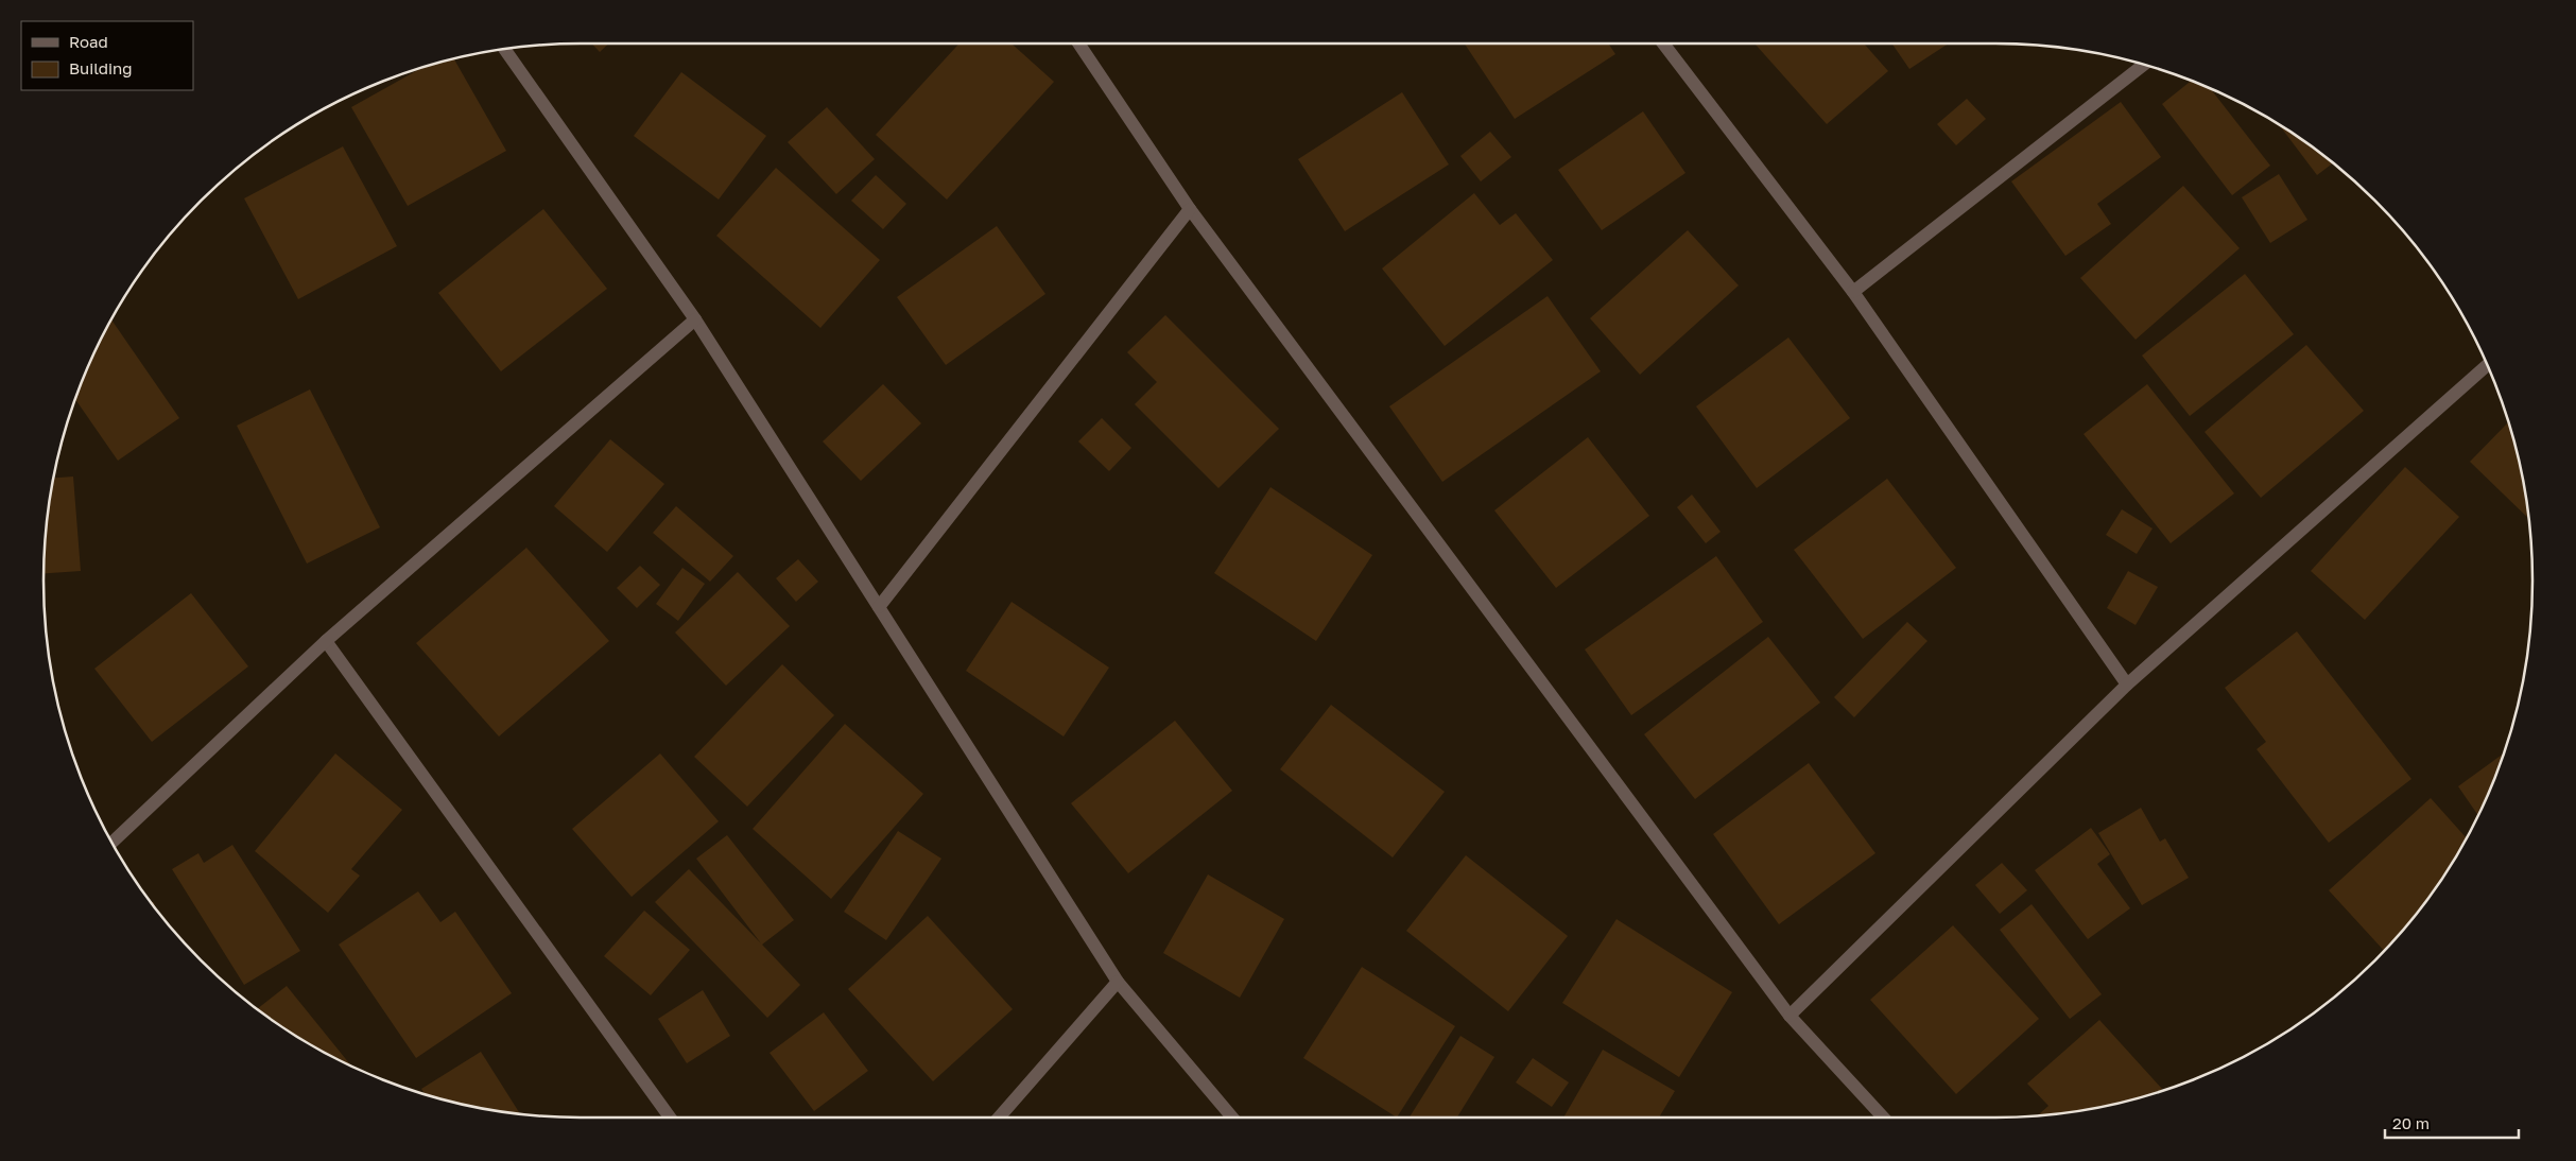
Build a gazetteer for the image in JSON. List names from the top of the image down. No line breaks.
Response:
{"legend":["Road","Building"],"scale_bar":"20 m"}
